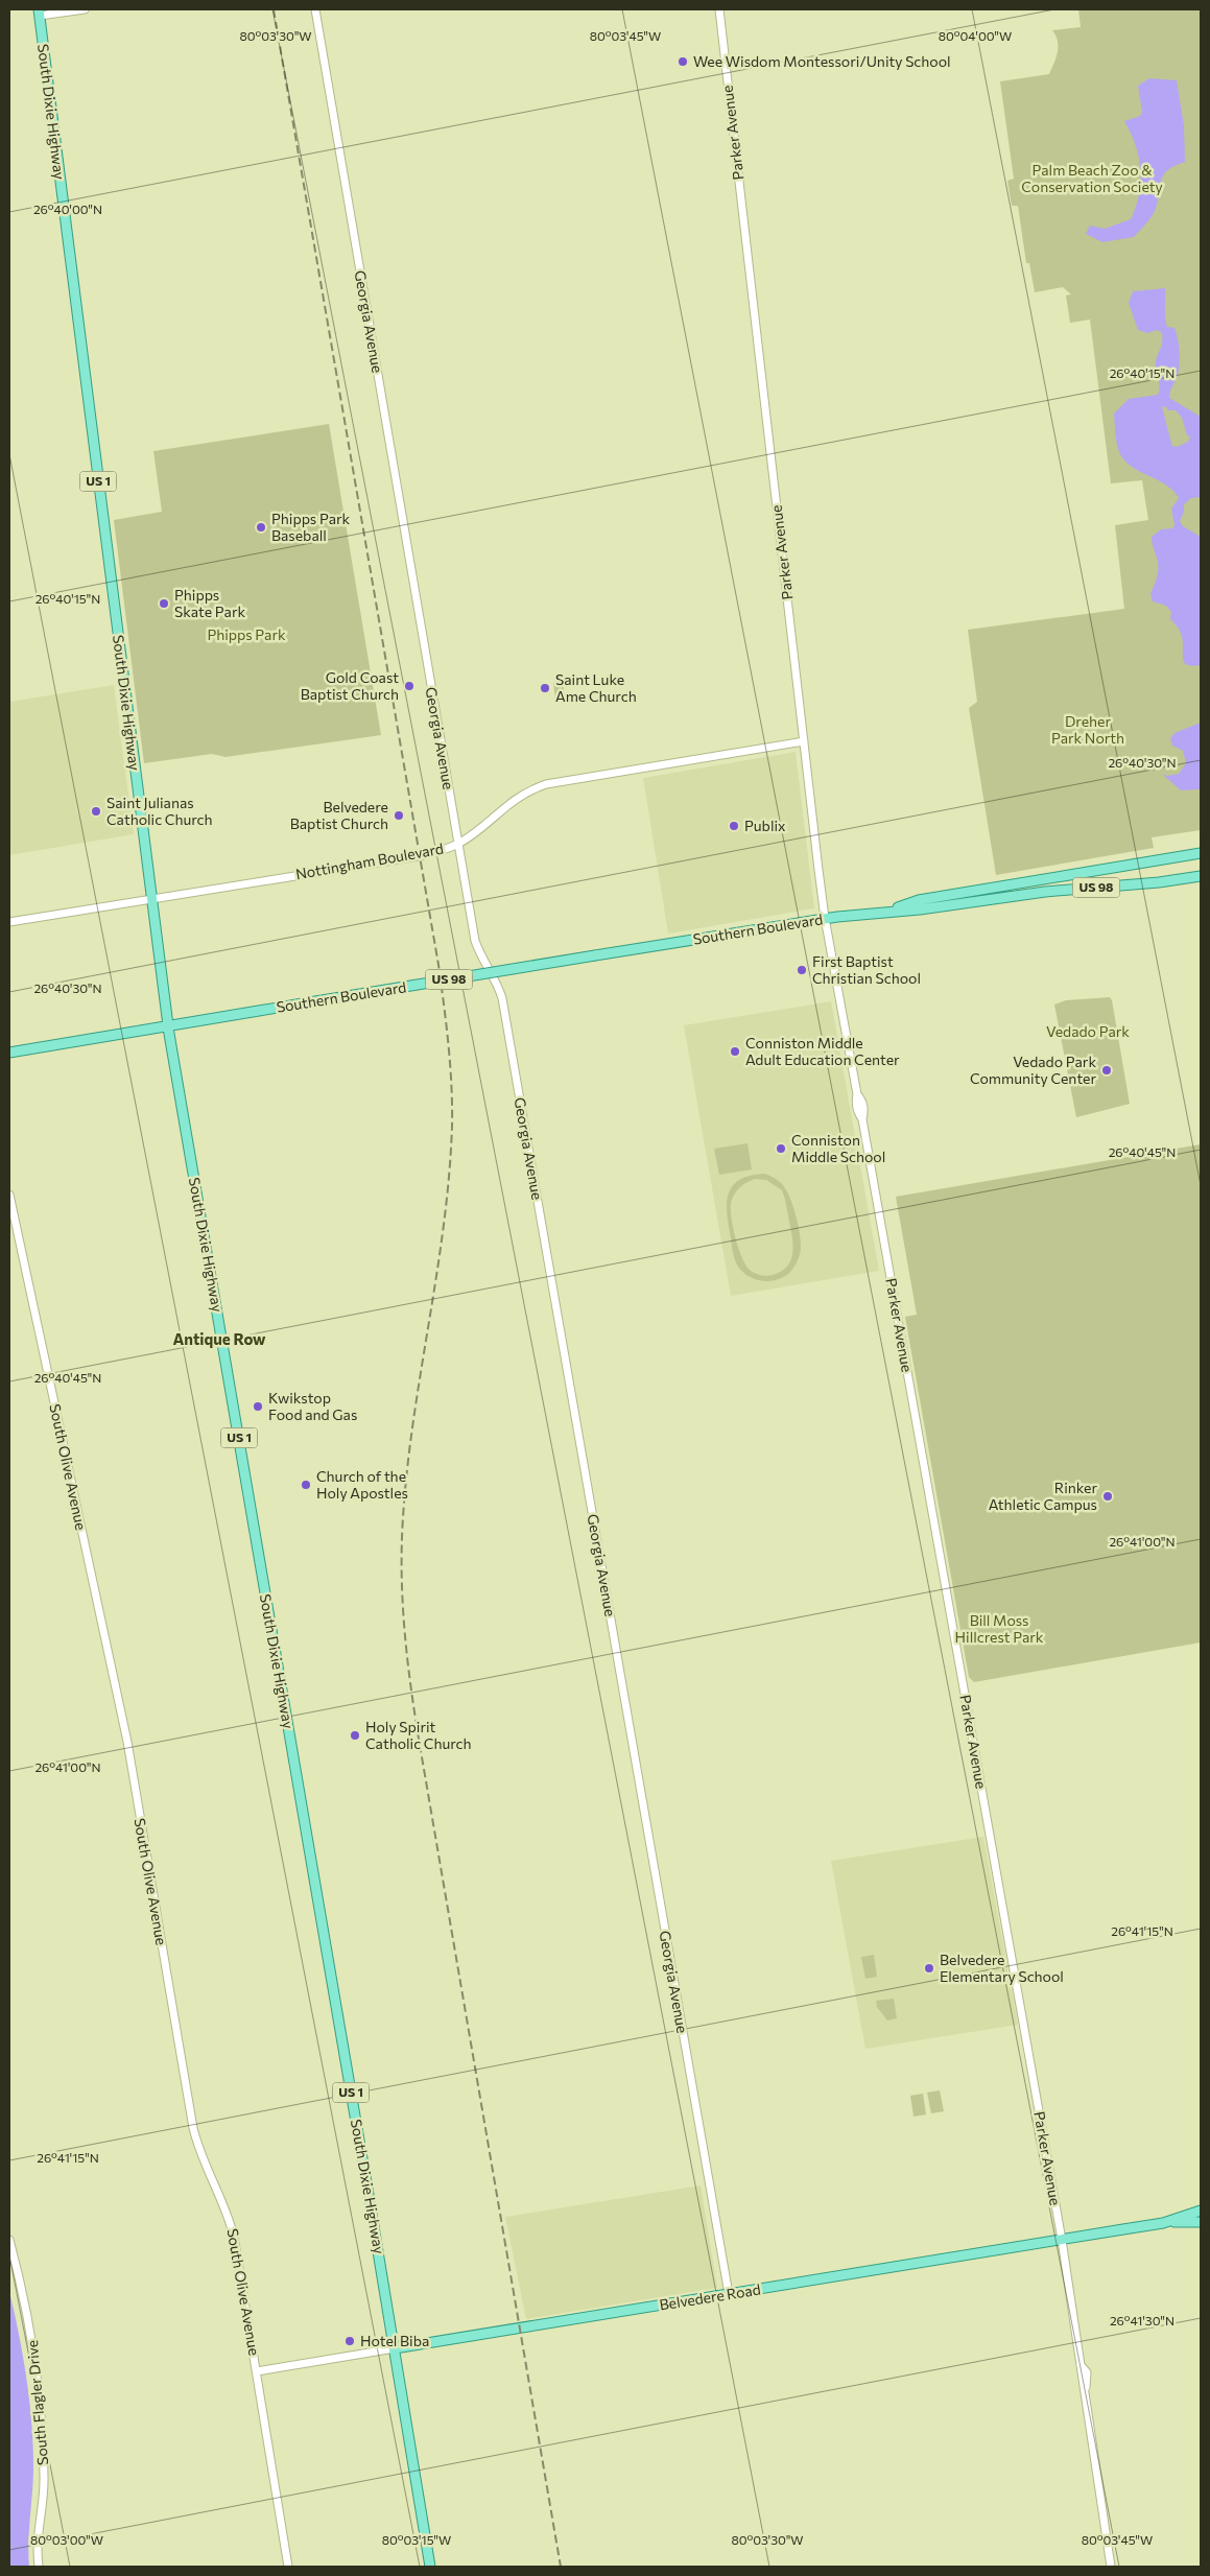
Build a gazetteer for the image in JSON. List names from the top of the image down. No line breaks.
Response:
{"streets":{"main road":["South Dixie Highway","US 1","US 98","Southern Boulevard","Belvedere Road"],"street":["Parker Avenue","Georgia Avenue","Nottingham Boulevard","South Olive Avenue","South Flagler Drive"]},"crossings":[["South Dixie Highway","Nottingham Boulevard"],["South Dixie Highway","Southern Boulevard"],["South Dixie Highway","Belvedere Road"],["Parker Avenue","Nottingham Boulevard"],["Parker Avenue","Southern Boulevard"],["Parker Avenue","Belvedere Road"],["Georgia Avenue","Nottingham Boulevard"],["Georgia Avenue","Belvedere Road"],["South Olive Avenue","Belvedere Road"]],"districts":["Antique Row"],"parks":["Palm Beach Zoo & Conservation Society","Phipps Park","Dreher Park North","Vedado Park","Bill Moss Hillcrest Park"],"places":["Wee Wisdom Montessori/Unity School","Phipps Park Baseball","Phipps Skate Park","Gold Coast Baptist Church","Saint Luke Ame Church","Saint Julianas Catholic Church","Belvedere Baptist Church","Publix","First Baptist Christian School","Conniston Middle Adult Education Center","Vedado Park Community Center","Conniston Middle School","Kwikstop Food and Gas","Church of the Holy Apostles","Rinker Athletic Campus","Holy Spirit Catholic Church","Belvedere Elementary School","Hotel Biba"],"coordinates":["80°03'30\"W","80°03'45\"W","80°04'00\"W","26°40'00\"N","26°40'15\"N","26°40'30\"N","26°40'45\"N","26°41'00\"N","26°41'15\"N","26°41'30\"N","80°03'00\"W","80°03'15\"W"]}
